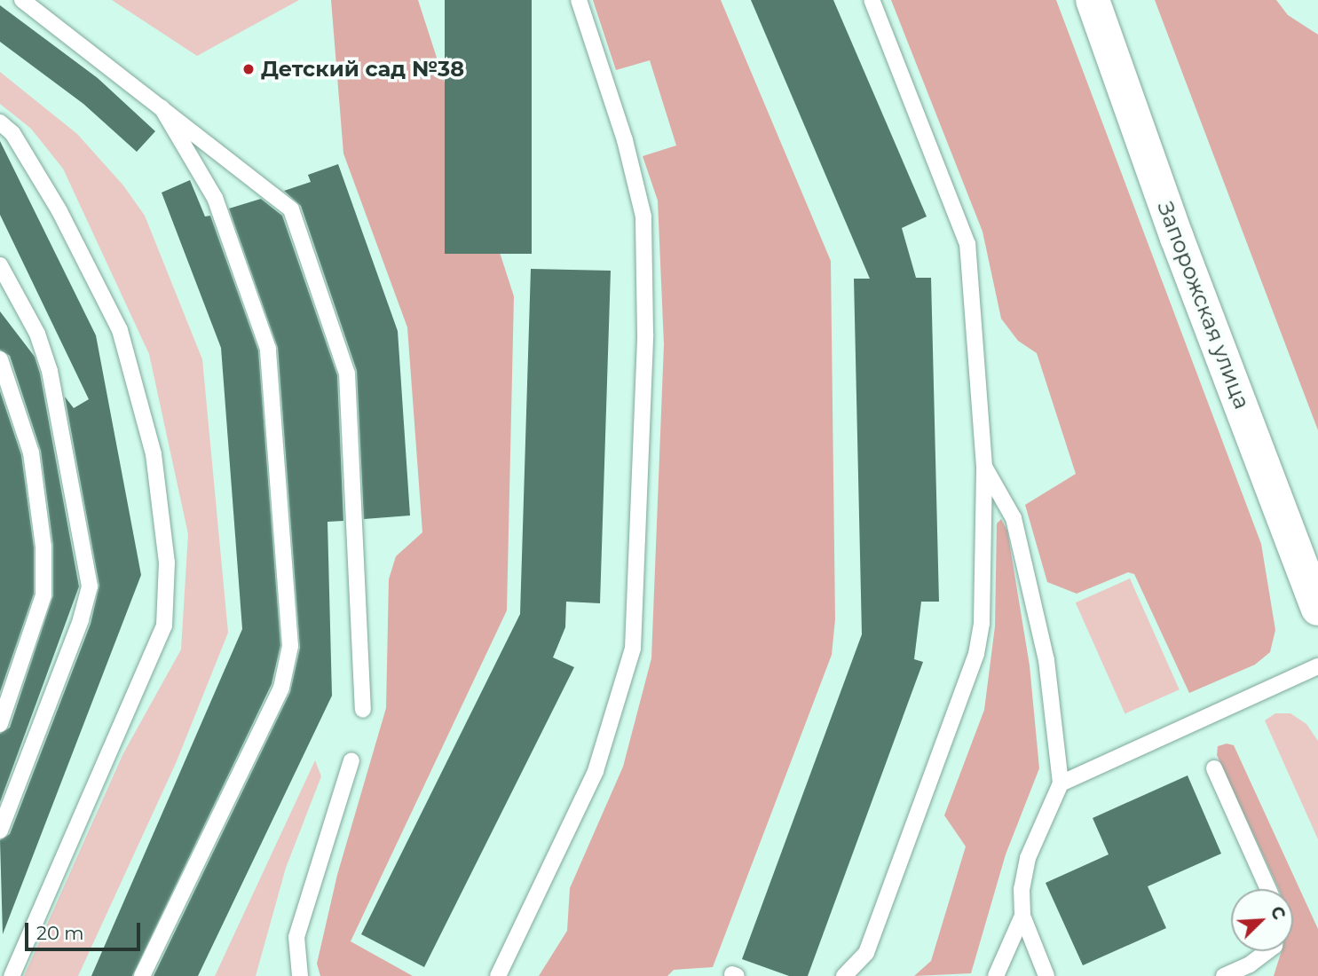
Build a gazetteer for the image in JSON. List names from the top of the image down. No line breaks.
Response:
{"streets":{"main road":["Запорожская улица"]},"places":["Детский сад №38"],"scale_bar":"20 m","north":"top right"}
